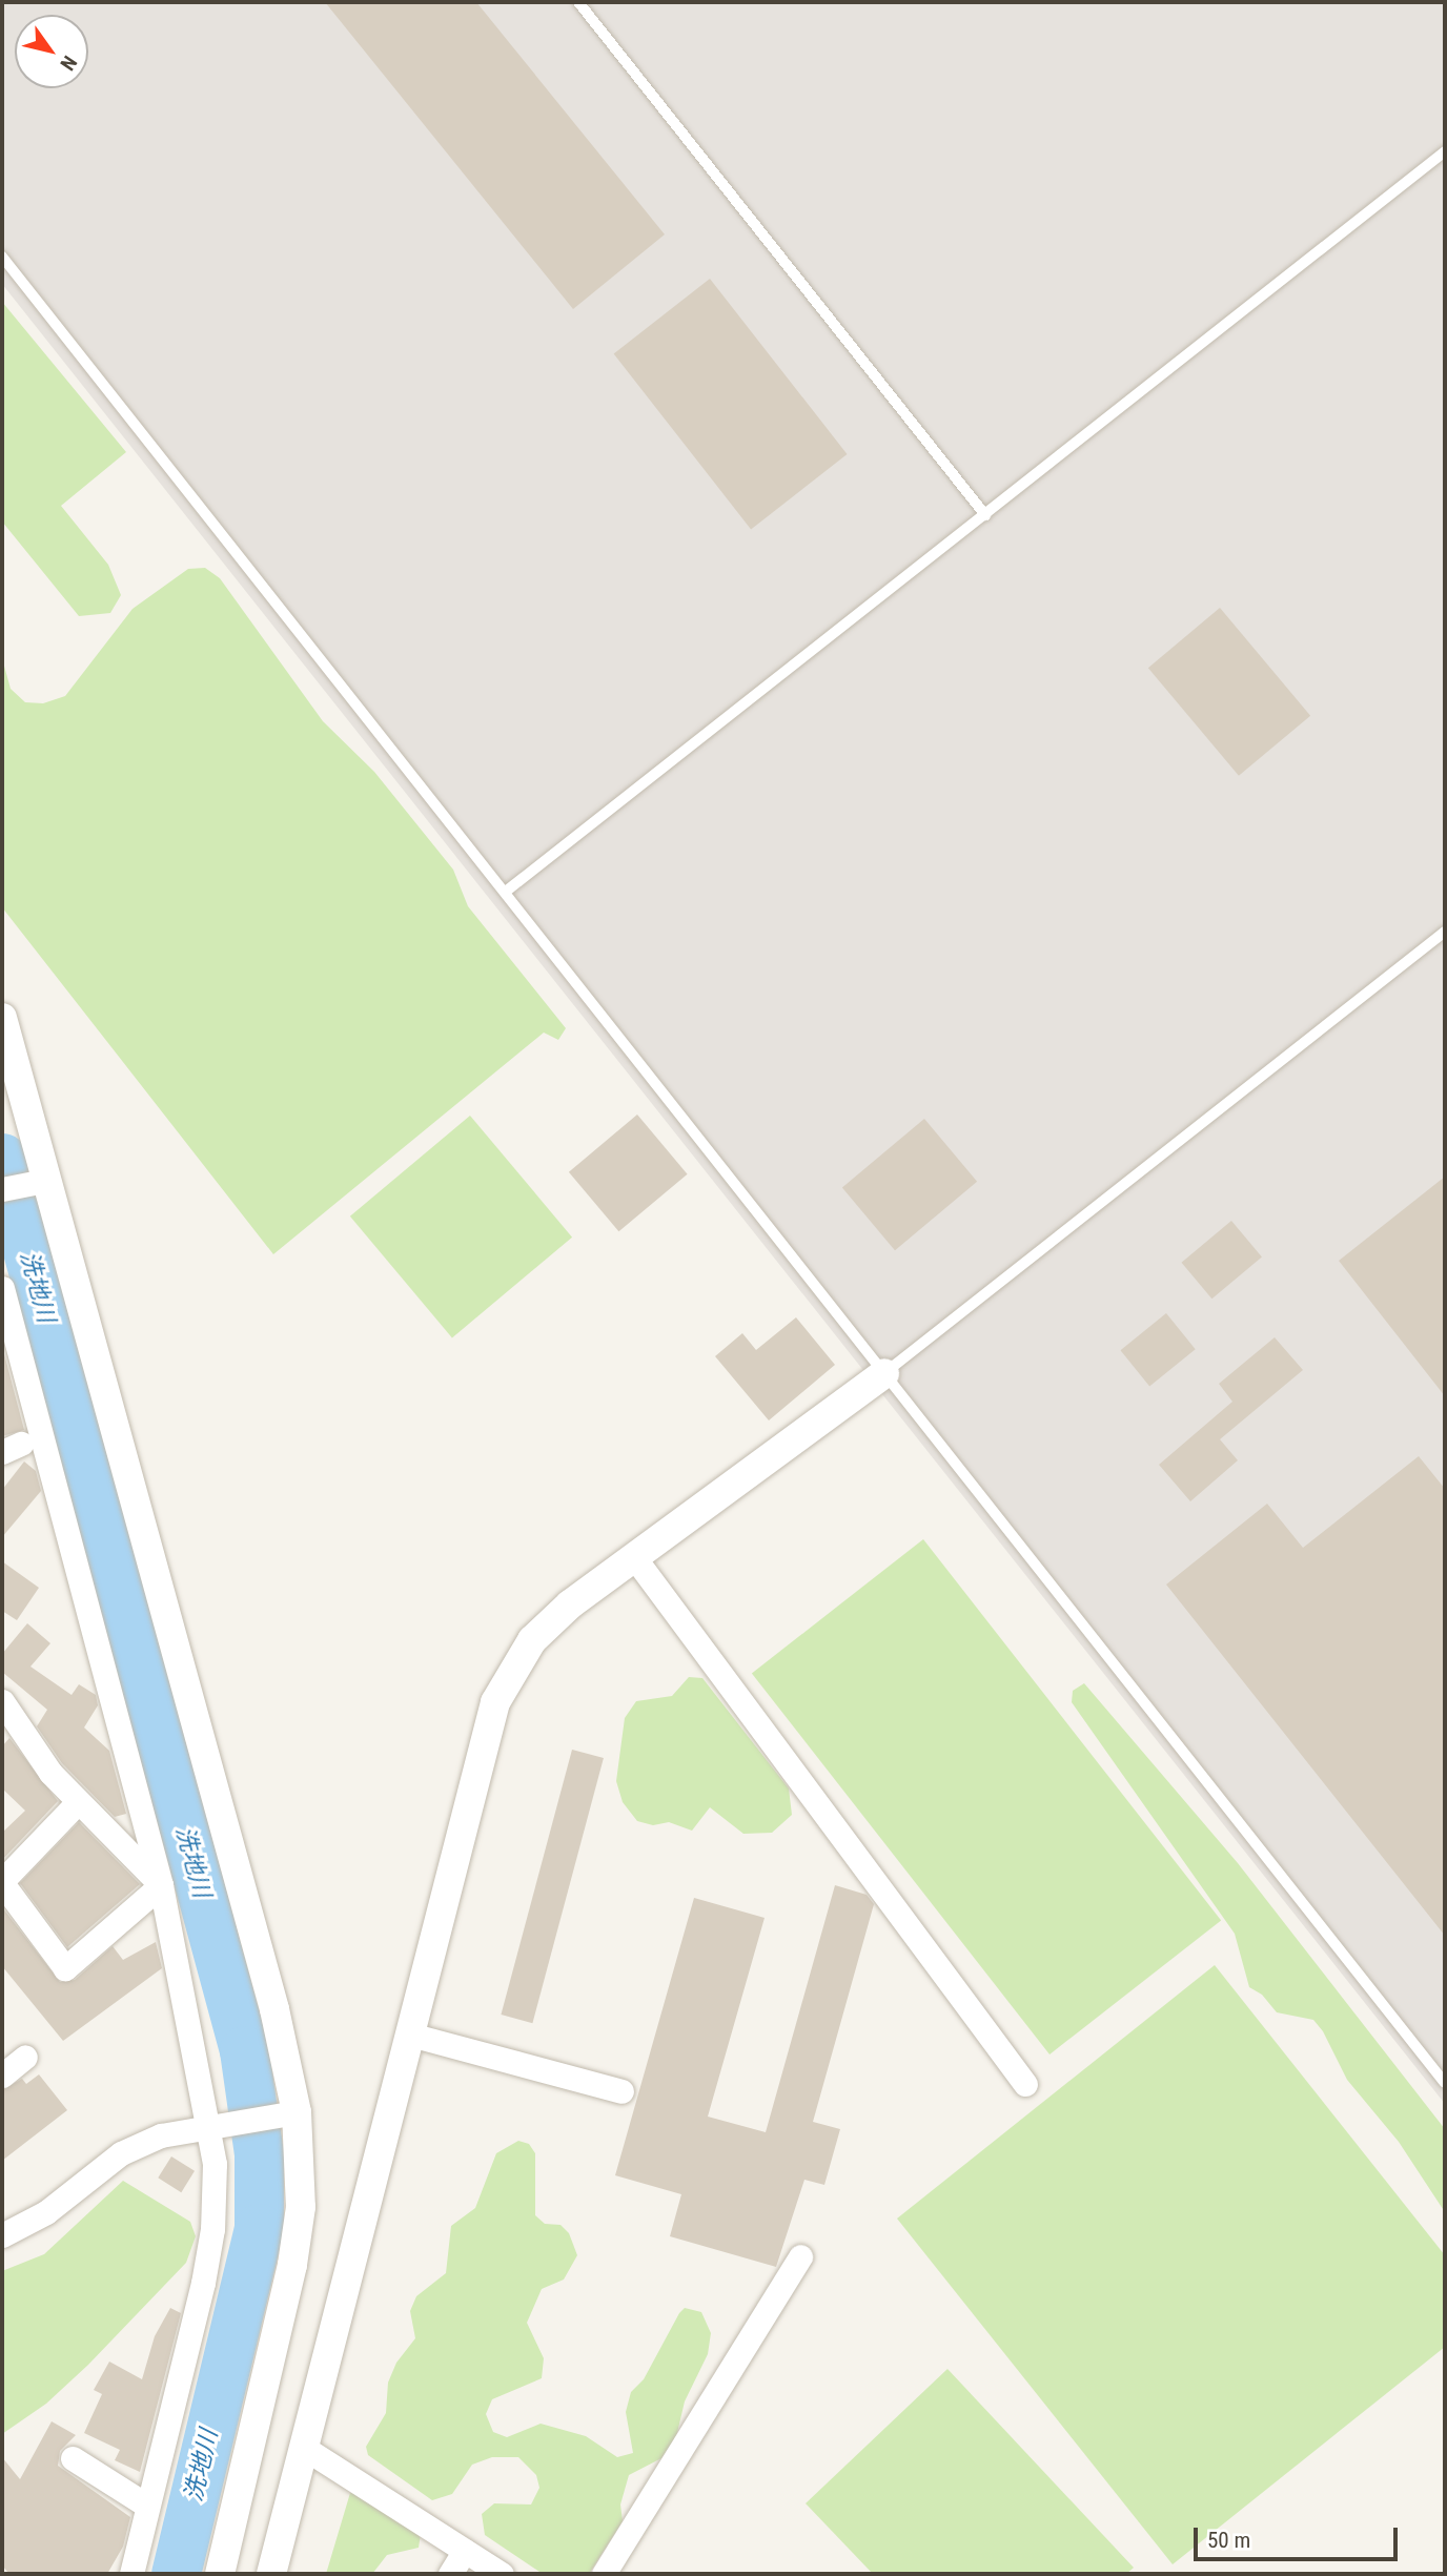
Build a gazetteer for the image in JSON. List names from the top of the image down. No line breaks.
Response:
{"water":["洗地川"],"scale_bar":"50 m","north":"bottom right"}
